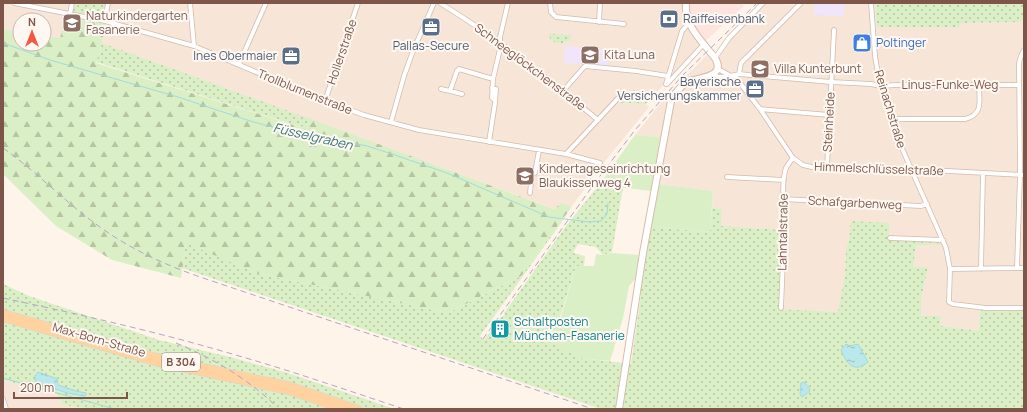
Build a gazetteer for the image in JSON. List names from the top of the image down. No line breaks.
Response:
{"streets":{"main road":["Max-Born-Straße","B 304"],"street":["Hollerstraße","Schneeglöckchenstraße","Linus-Funke-Weg","Trollblumenstraße","Reinachstraße","Steinheide","Himmelschlüsselstraße","Schafgarbenweg","Lahntalstraße"]},"crossings":[["Hollerstraße","Trollblumenstraße"],["Linus-Funke-Weg","Reinachstraße"],["Linus-Funke-Weg","Steinheide"],["Reinachstraße","Himmelschlüsselstraße"],["Reinachstraße","Schafgarbenweg"],["Steinheide","Himmelschlüsselstraße"],["Himmelschlüsselstraße","Lahntalstraße"],["Schafgarbenweg","Lahntalstraße"]],"water":["Füsselgraben"],"places":{"bank":["Raiffeisenbank"],"school or university":["Naturkindergarten Fasanerie","Kita Luna","Villa Kunterbunt","Kindertageseinrichtung Blaukissenweg 4"],"office":["Pallas-Secure","Ines Obermaier","Bayerische Versicherungskammer"],"shop":["Poltinger"],"building":["Schaltposten München-Fasanerie"]},"scale_bar":"200 m","north":"top"}
